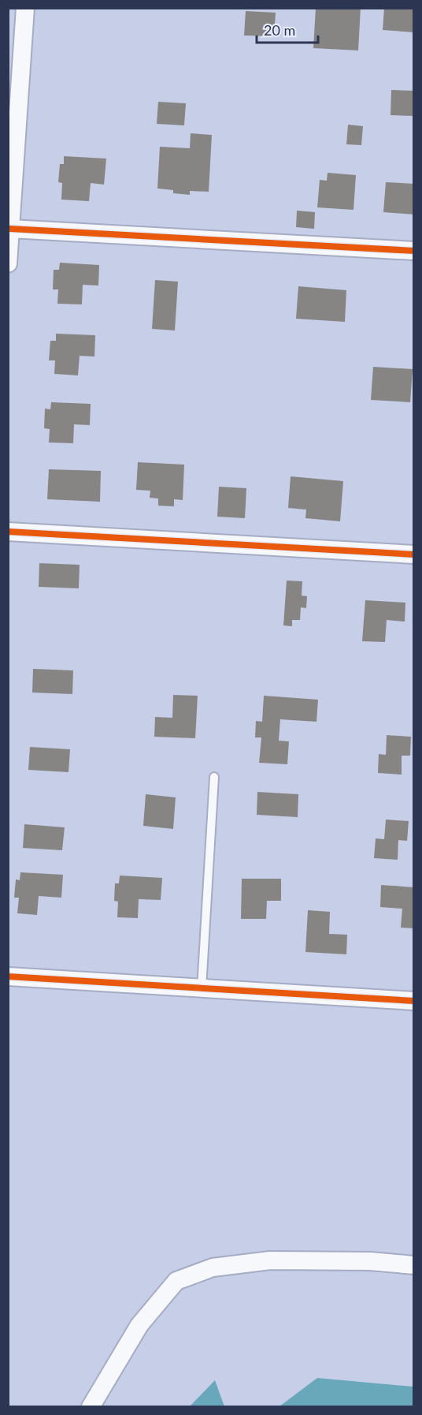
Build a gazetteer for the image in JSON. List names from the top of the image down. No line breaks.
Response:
{"scale_bar":"20 m"}
